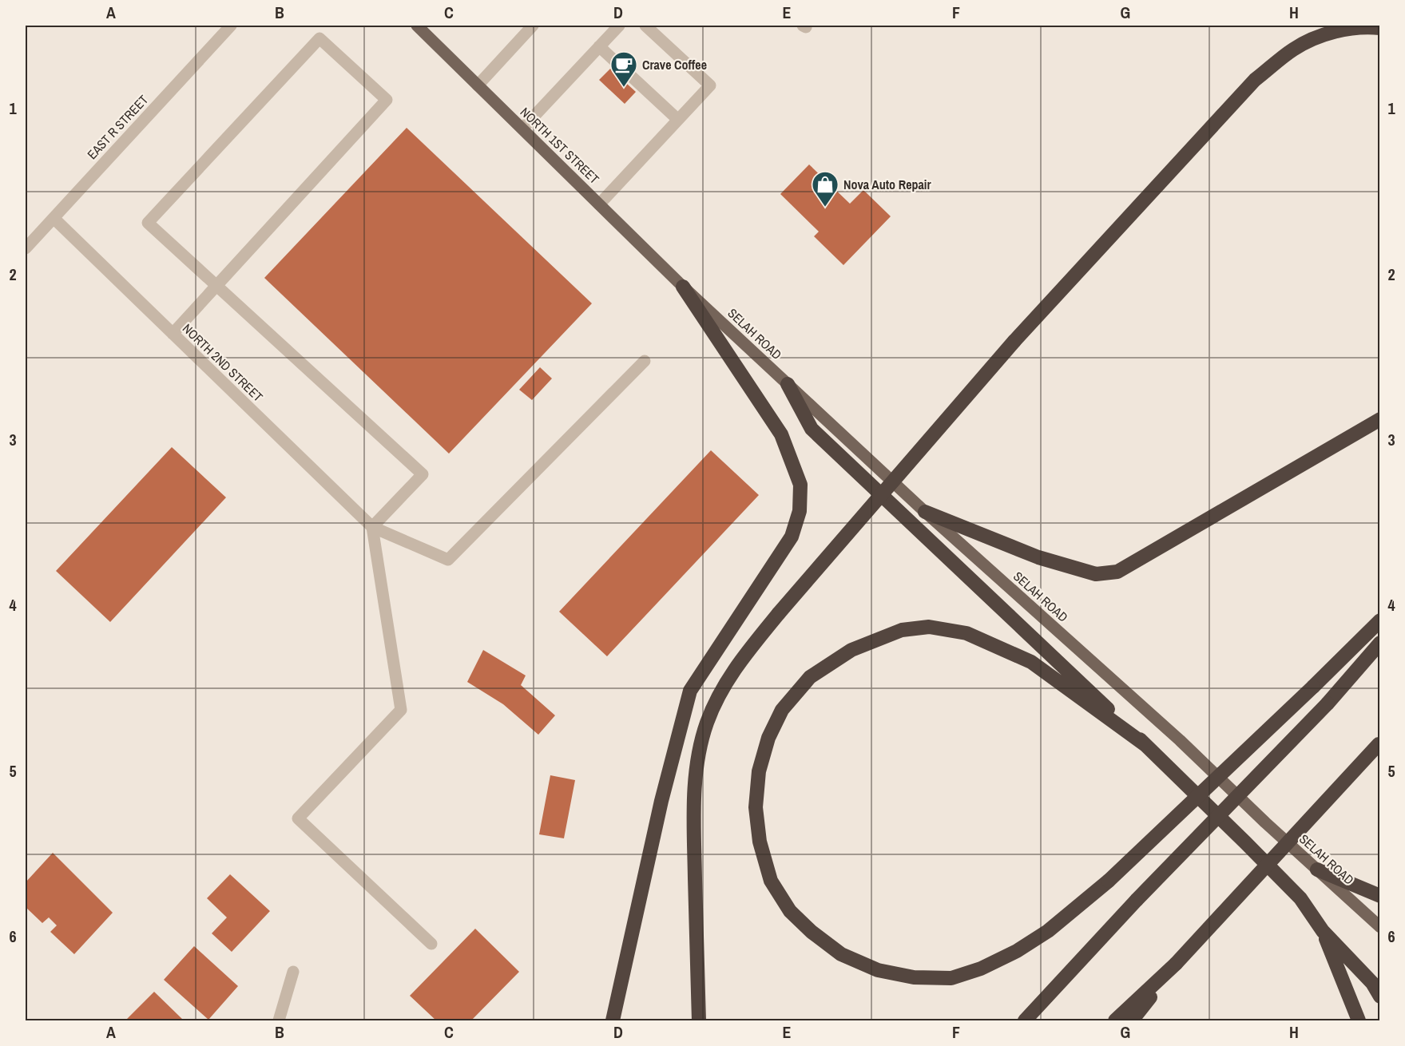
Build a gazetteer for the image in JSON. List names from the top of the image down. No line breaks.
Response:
{"streets":{"main road":["NORTH 1ST STREET","SELAH ROAD"],"street":["EAST R STREET","NORTH 2ND STREET"]},"crossings":[["EAST R STREET","NORTH 2ND STREET"],["NORTH 1ST STREET","SELAH ROAD"]],"places":{"cafe":["Crave Coffee"],"shop":["Nova Auto Repair"]},"grid":{"columns":["A","B","C","D","E","F","G","H"],"rows":["1","2","3","4","5","6"]}}
